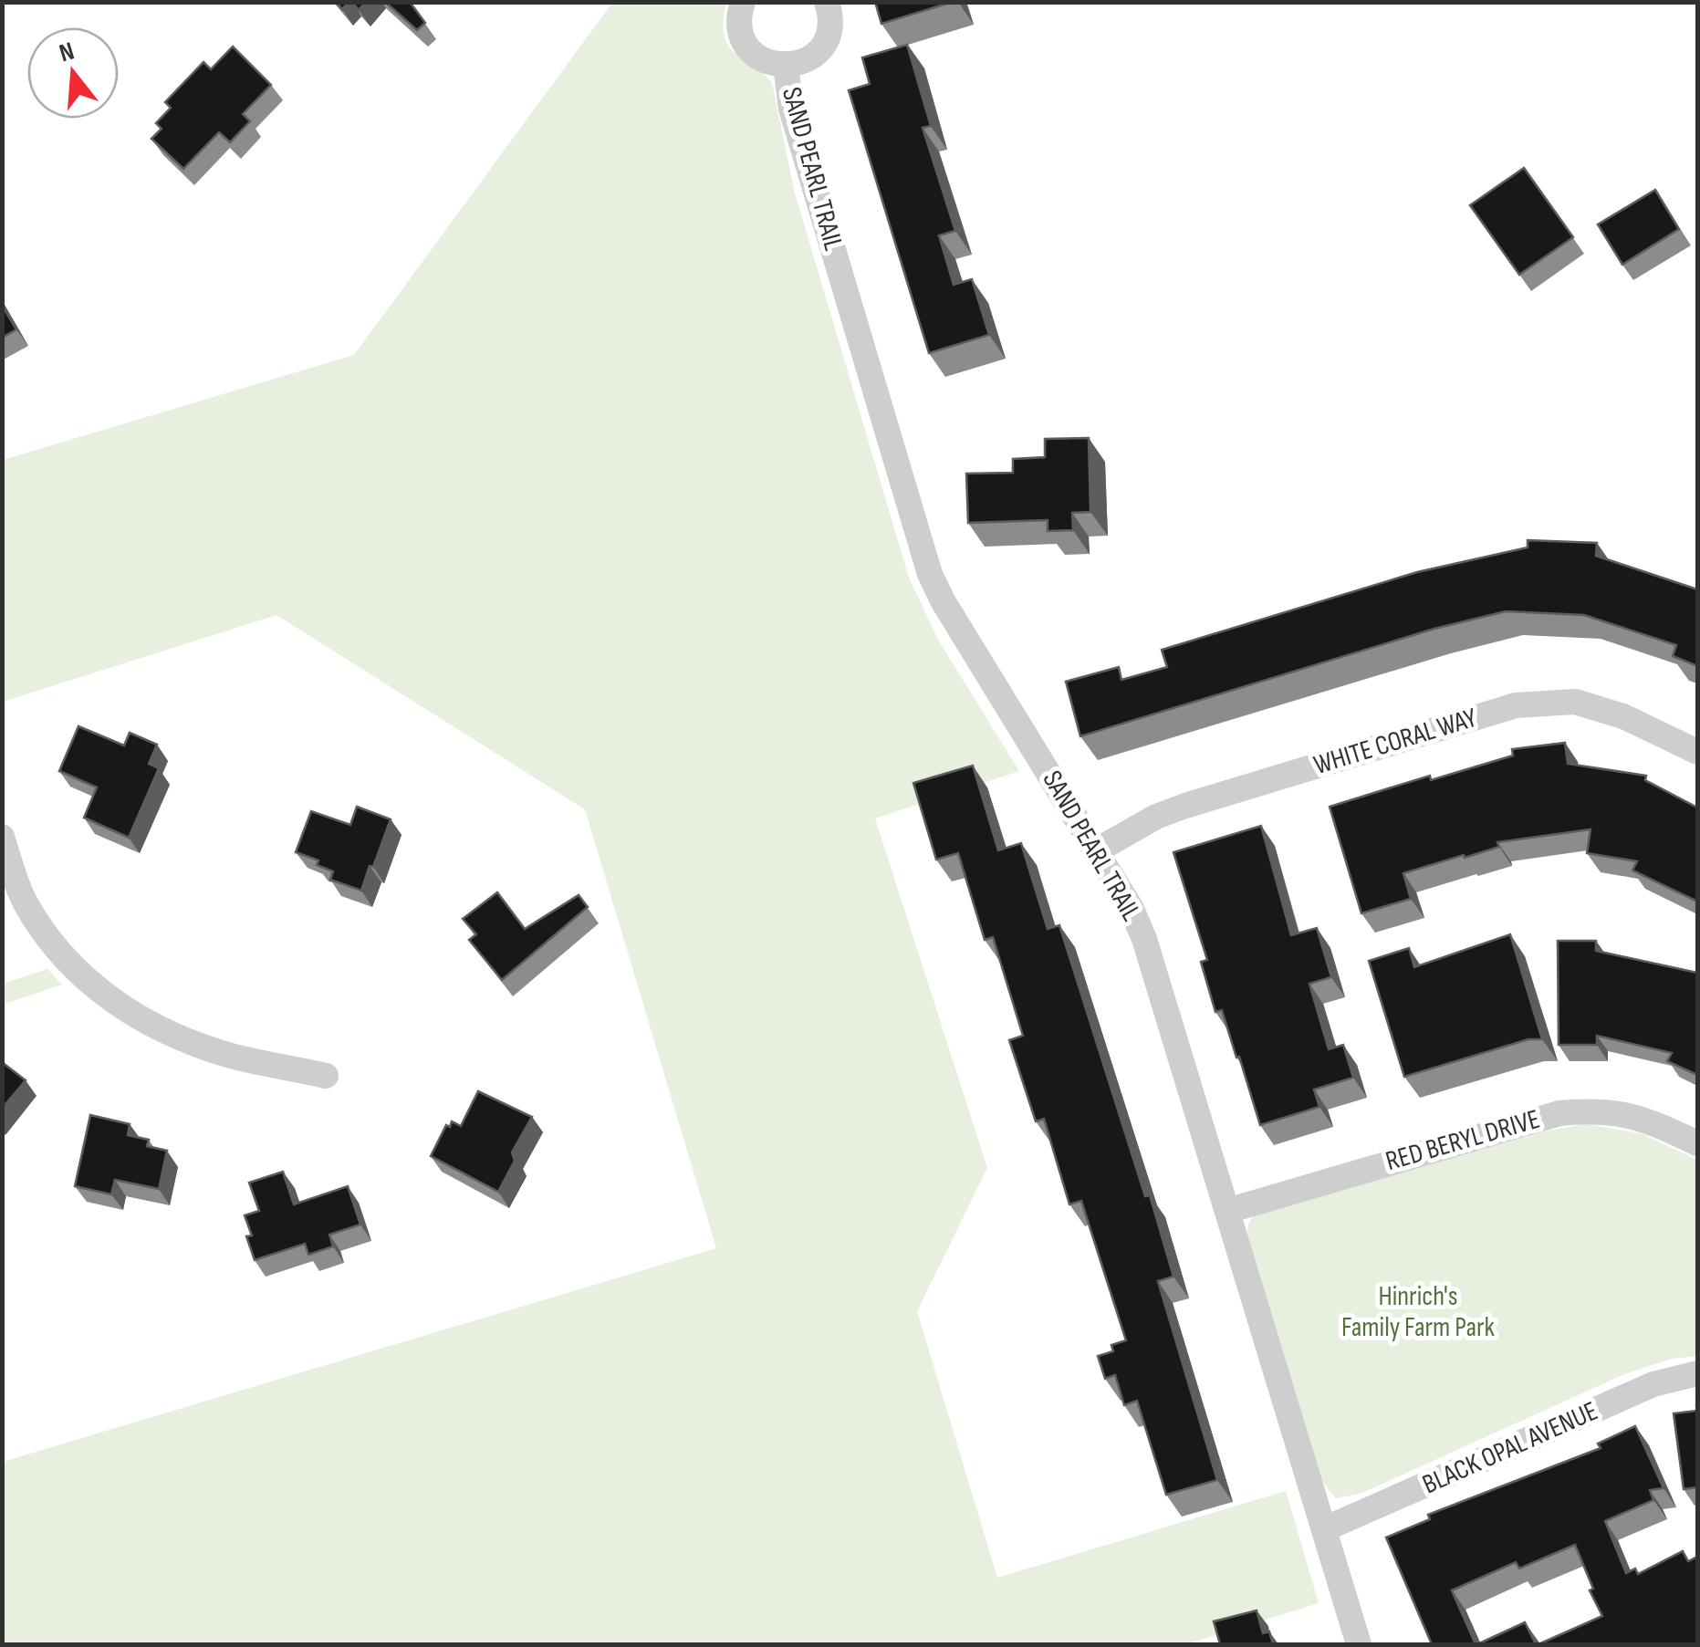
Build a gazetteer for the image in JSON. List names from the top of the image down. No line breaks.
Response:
{"streets":{"street":["SAND PEARL TRAIL","WHITE CORAL WAY","RED BERYL DRIVE","BLACK OPAL AVENUE"]},"crossings":[["SAND PEARL TRAIL","WHITE CORAL WAY"],["SAND PEARL TRAIL","RED BERYL DRIVE"],["SAND PEARL TRAIL","BLACK OPAL AVENUE"]],"parks":["Hinrich's Family Farm Park"],"north":"top"}
